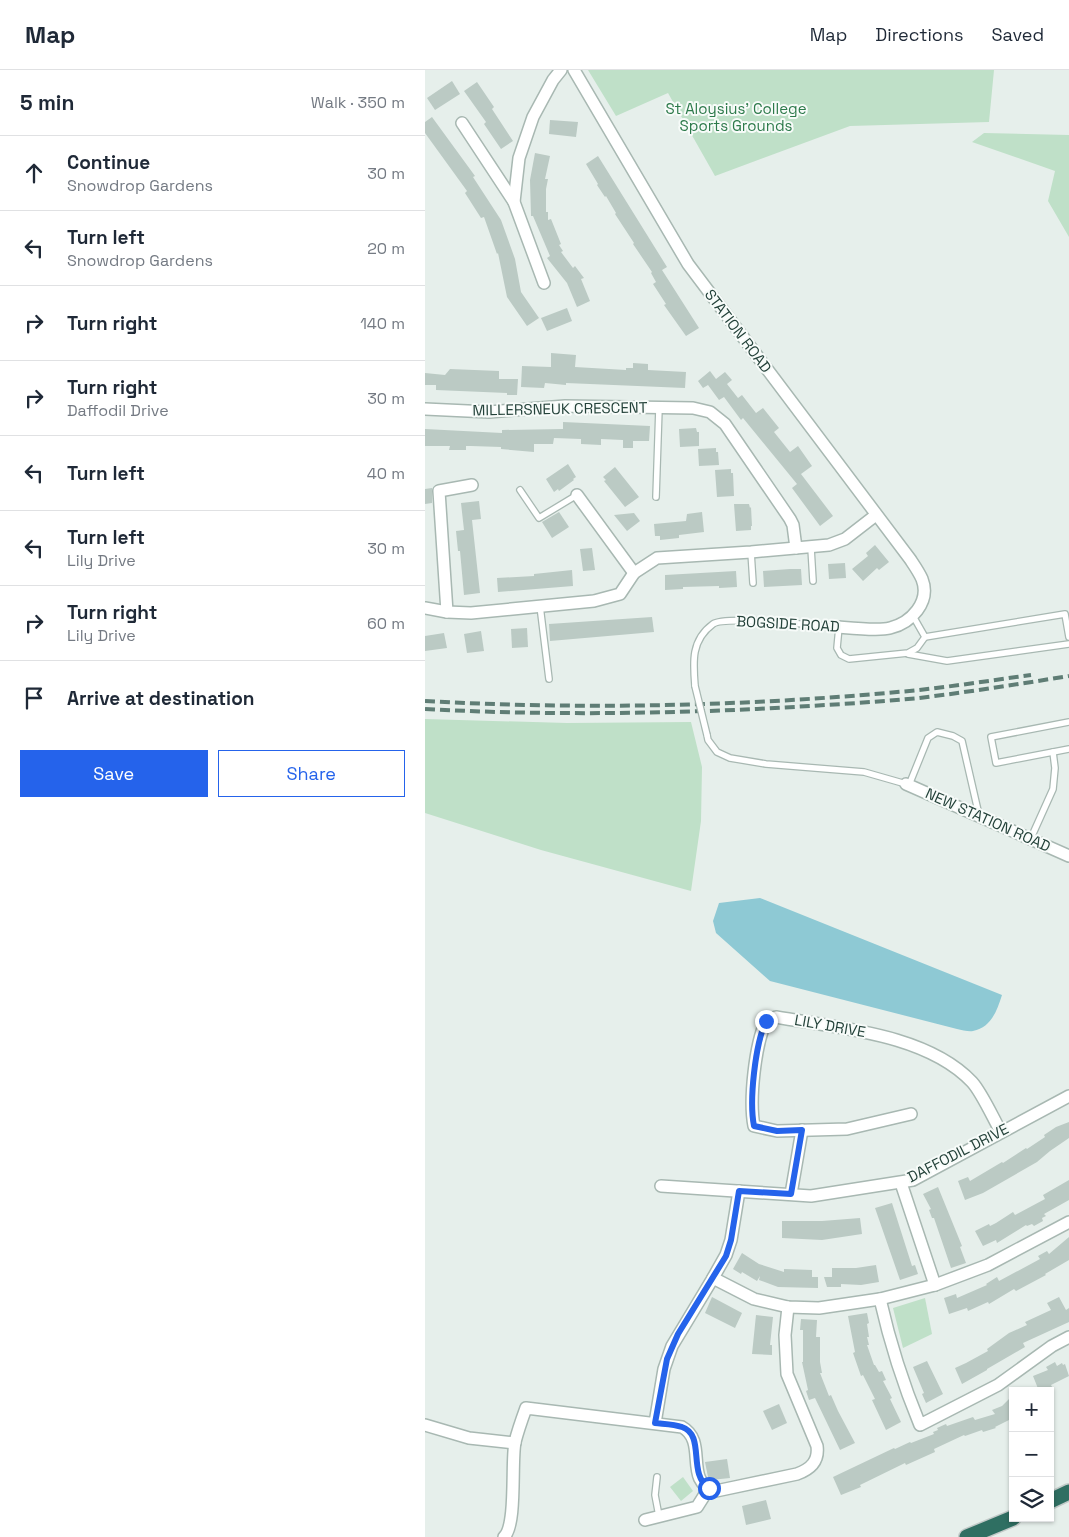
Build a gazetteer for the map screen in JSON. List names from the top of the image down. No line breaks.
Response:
{"streets":{"street":["STATION ROAD","MILLERSNEUK CRESCENT","BOGSIDE ROAD","NEW STATION ROAD","LILY DRIVE","DAFFODIL DRIVE"]},"crossings":[["STATION ROAD","BOGSIDE ROAD"],["BOGSIDE ROAD","NEW STATION ROAD"],["LILY DRIVE","DAFFODIL DRIVE"]],"parks":["St Aloysius' College Sports Grounds"],"page":{"header":"Map","nav":["Map","Directions","Saved"],"heading":["5 min","Walk · 350 m"],"list":[["Continue","Snowdrop Gardens","30 m"],["Turn left","Snowdrop Gardens","20 m"],["Turn right","140 m"],["Turn right","Daffodil Drive","30 m"],["Turn left","40 m"],["Turn left","Lily Drive","30 m"],["Turn right","Lily Drive","60 m"],"Arrive at destination"],"buttons":["Save","Share"],"map_buttons":["+","−"]}}
